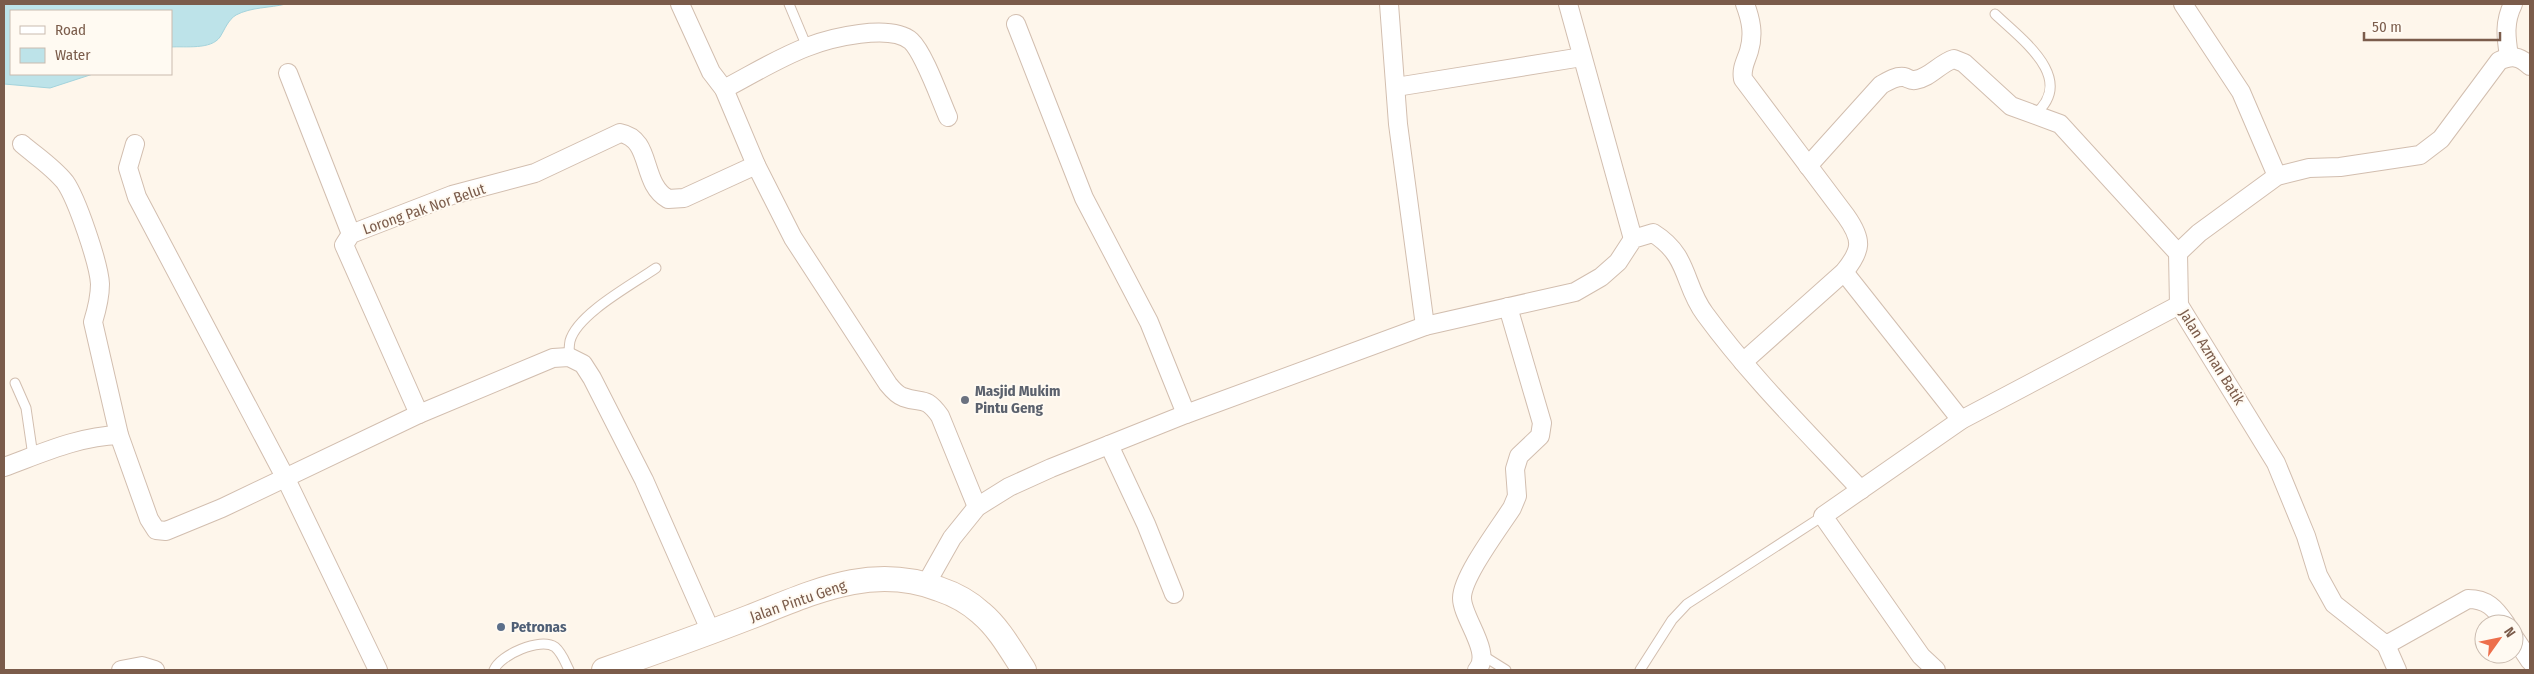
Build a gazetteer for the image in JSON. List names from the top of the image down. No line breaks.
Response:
{"streets":{"main road":["Jalan Pintu Geng"],"street":["Lorong Pak Nor Belut","Jalan Azman Batik"]},"places":["Masjid Mukim Pintu Geng","Petronas"],"legend":["Road","Water"],"scale_bar":"50 m","north":"top right"}
